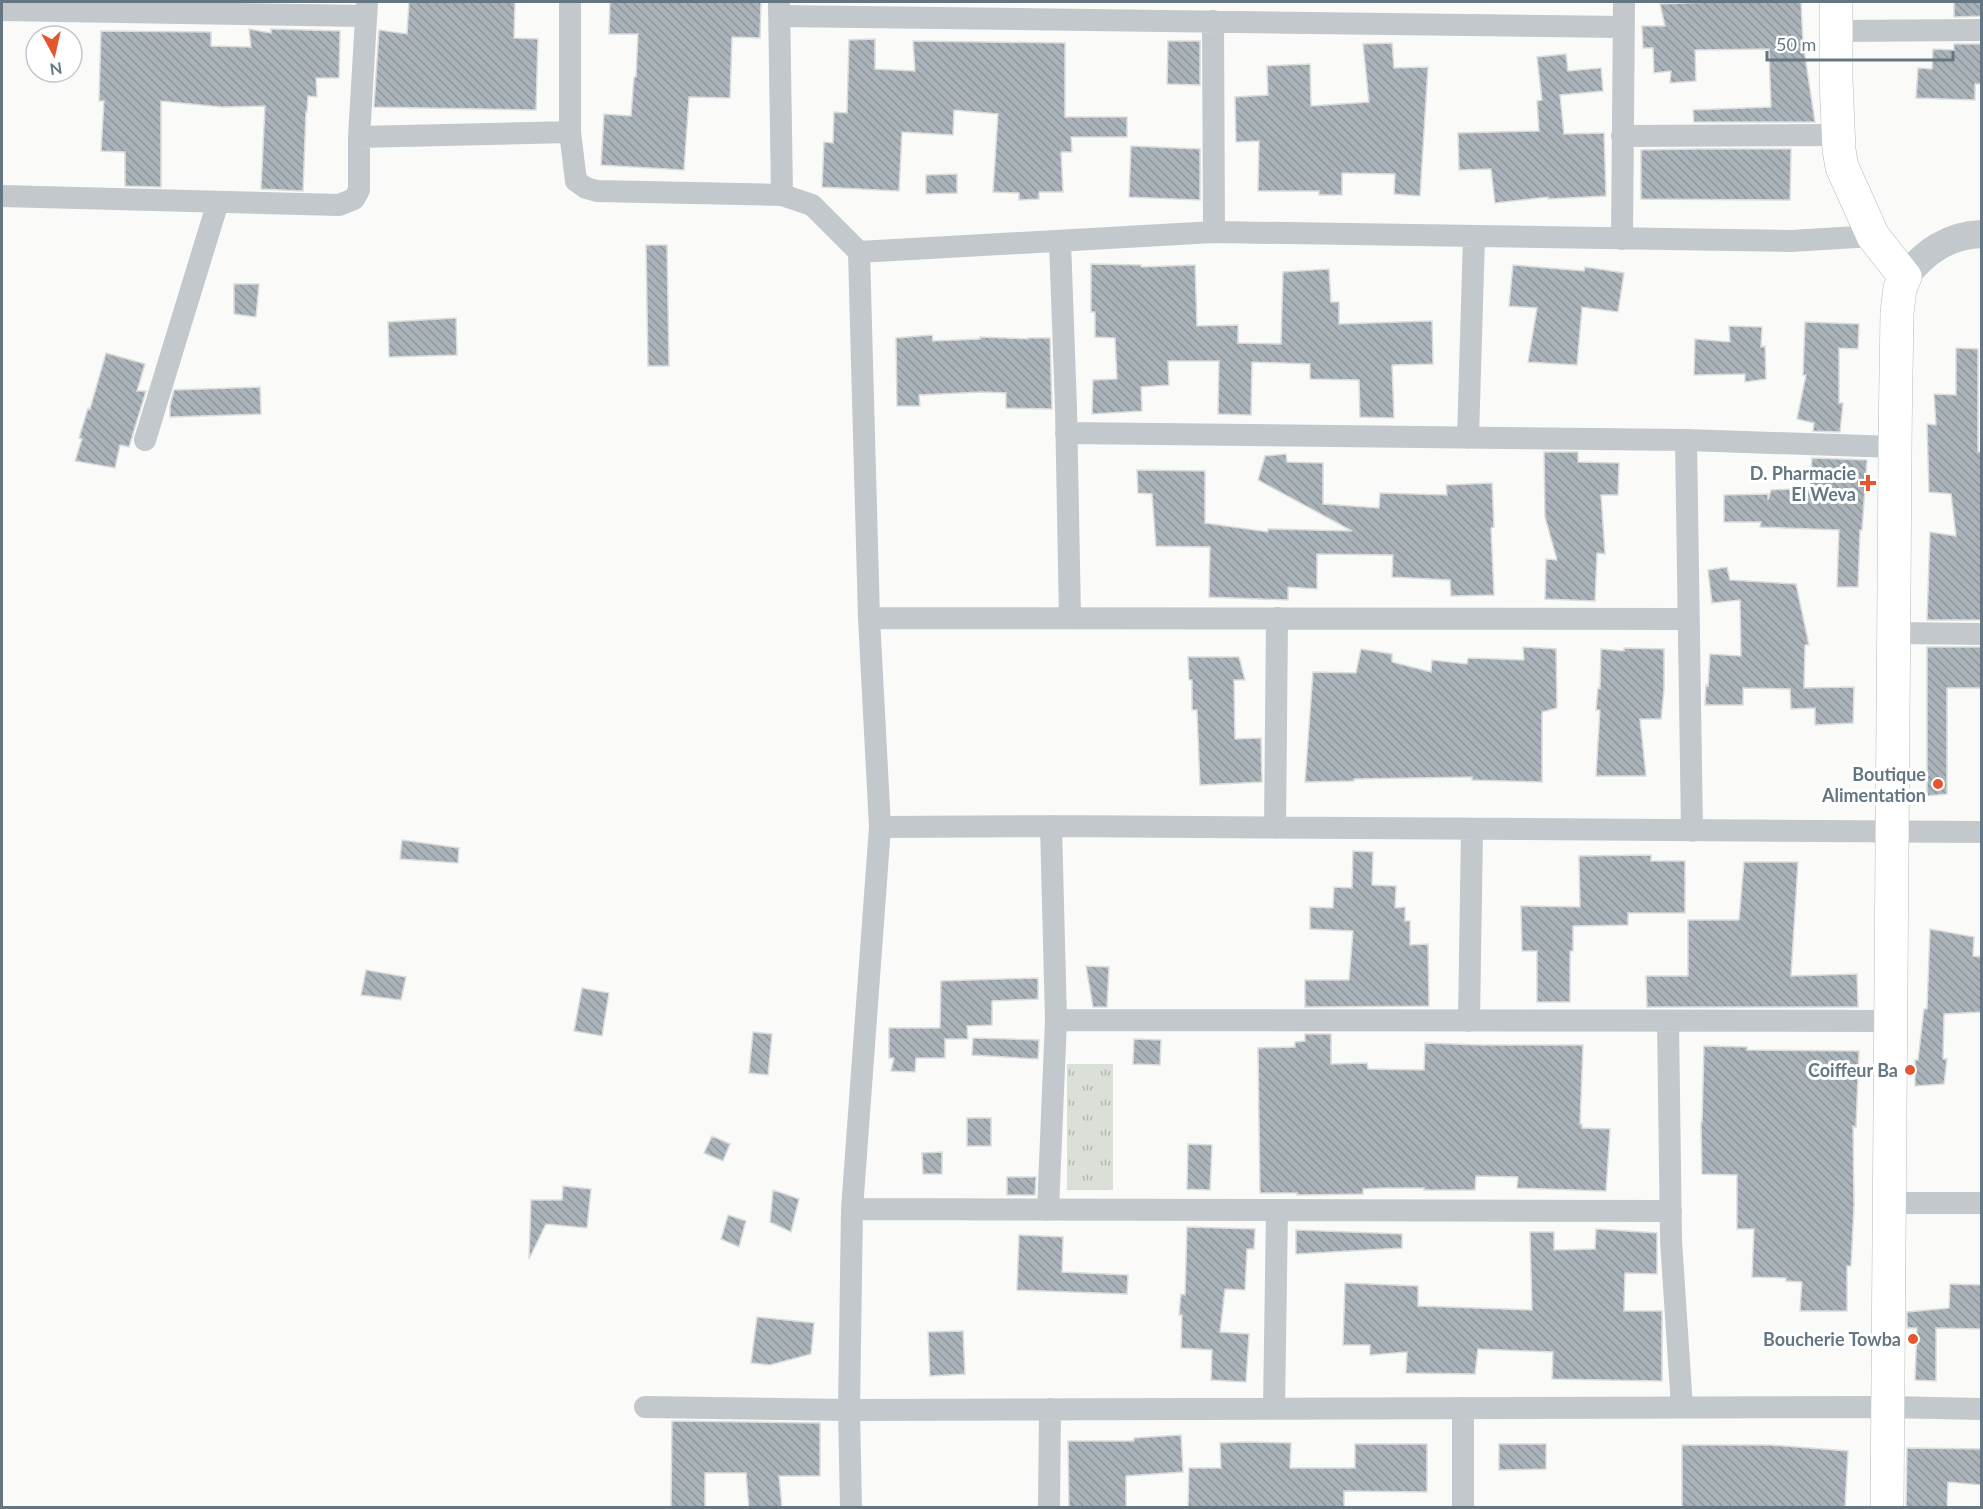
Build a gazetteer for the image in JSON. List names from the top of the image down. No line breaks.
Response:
{"places":{"health":["D. Pharmacie El Weva"],"other":["Boutique Alimentation","Coiffeur Ba","Boucherie Towba"]},"scale_bar":"50 m","north":"bottom"}
